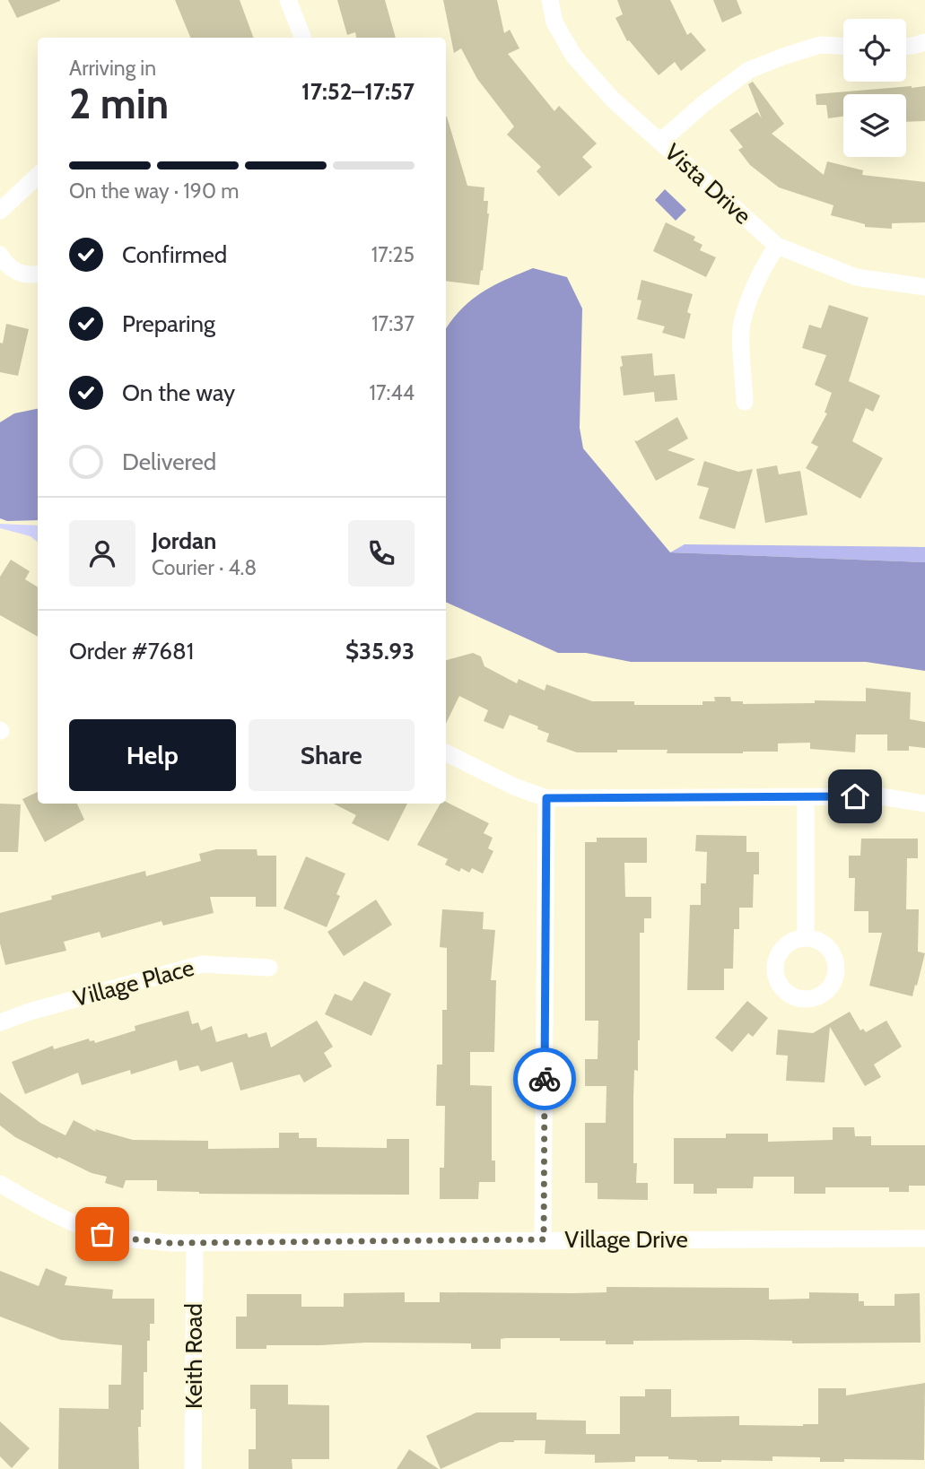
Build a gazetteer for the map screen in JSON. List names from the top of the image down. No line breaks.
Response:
{"streets":{"street":["Vista Drive","Village Place","Village Drive","Keith Road"]},"crossings":[["Village Drive","Keith Road"]],"page":{"heading":["2 min","Arriving in","17:52–17:57"],"panel":["Jordan","Courier · 4.8","Order #7681","$35.93"],"bar":"On the way · 190 m","list":[["Confirmed","17:25"],["Preparing","17:37"],["On the way","17:44"],"Delivered"],"buttons":["Help","Share"]}}
